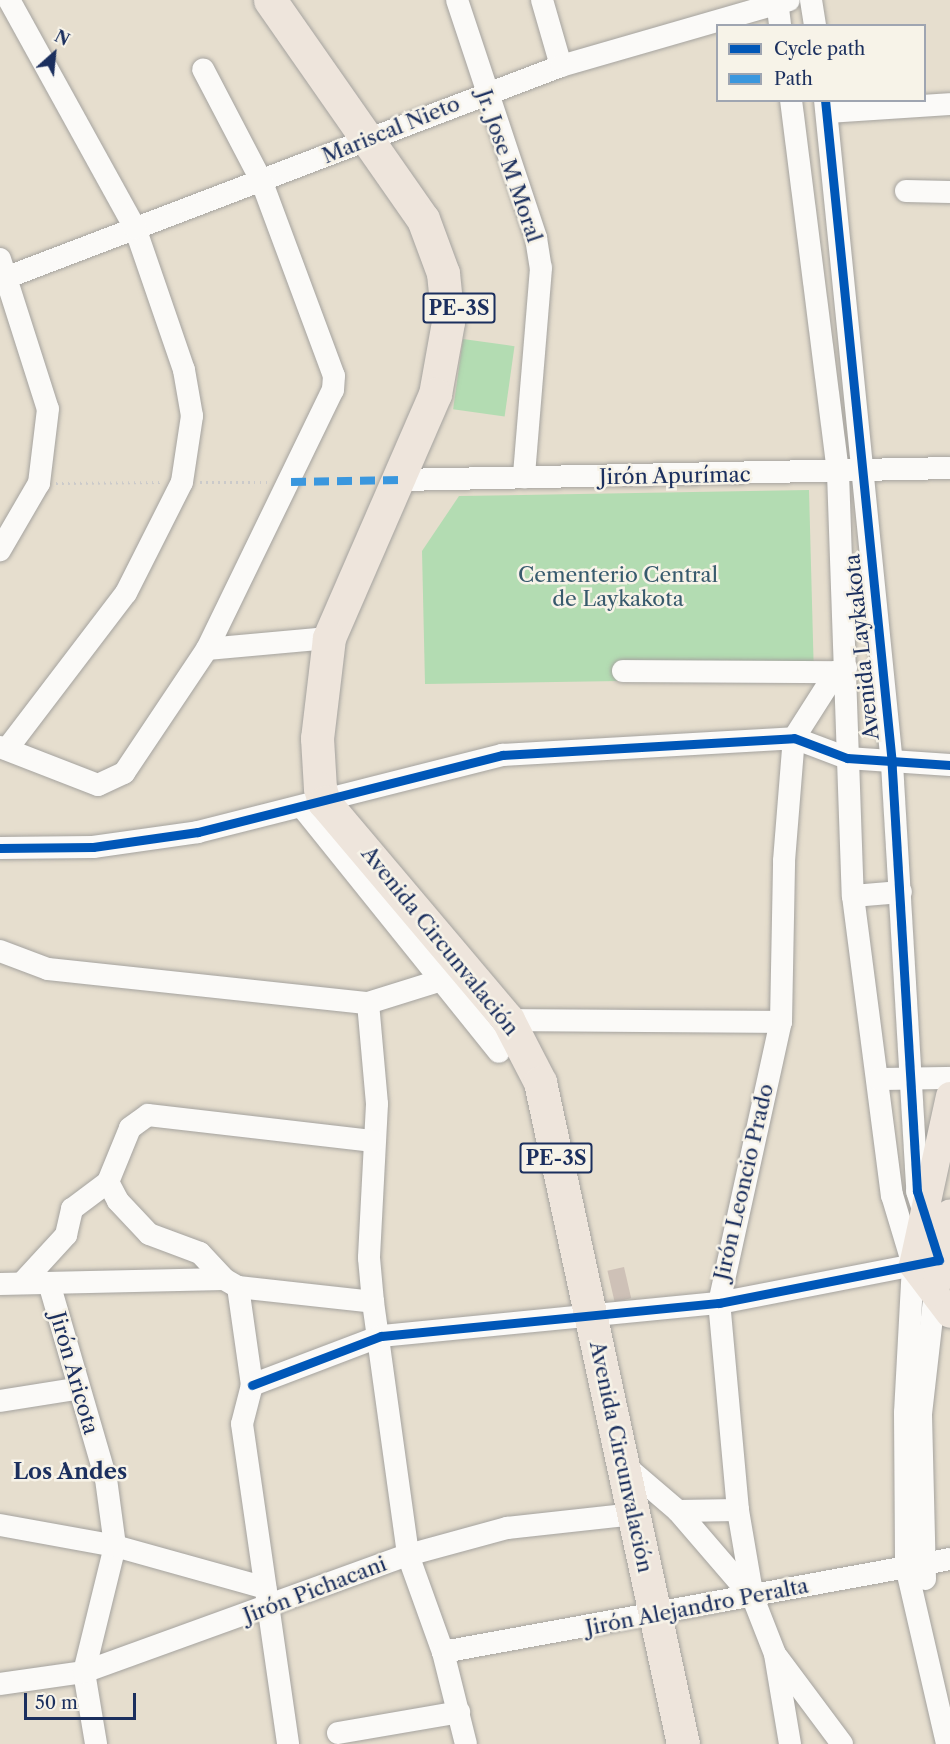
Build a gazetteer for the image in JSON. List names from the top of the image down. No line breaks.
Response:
{"streets":{"highway":["PE-3S","Avenida Circunvalación"],"street":["Mariscal Nieto","Jr. Jose M Moral","Jirón Apurímac","Avenida Laykakota","Jirón Leoncio Prado","Jirón Aricota","Jirón Pichacani","Jirón Alejandro Peralta"]},"crossings":[["Mariscal Nieto","Jr. Jose M Moral"],["Mariscal Nieto","PE-3S"],["Jr. Jose M Moral","Jirón Apurímac"],["PE-3S","Jirón Apurímac"],["PE-3S","Avenida Circunvalación"],["Jirón Apurímac","Avenida Laykakota"],["Avenida Laykakota","Jirón Leoncio Prado"],["Avenida Circunvalación","Jirón Pichacani"],["Avenida Circunvalación","Jirón Alejandro Peralta"],["Jirón Leoncio Prado","Jirón Alejandro Peralta"],["Jirón Aricota","Jirón Pichacani"]],"districts":["Los Andes"],"parks":["Cementerio Central de Laykakota"],"legend":["Cycle path","Path"],"scale_bar":"50 m","north":"top right"}
